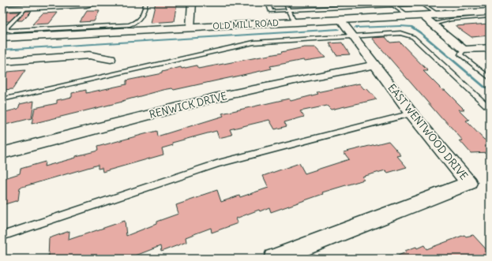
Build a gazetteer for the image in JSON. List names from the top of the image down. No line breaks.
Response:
{"streets":{"street":["OLD MILL ROAD","RENWICK DRIVE","EAST WENTWOOD DRIVE"]},"crossings":[["OLD MILL ROAD","EAST WENTWOOD DRIVE"],["RENWICK DRIVE","EAST WENTWOOD DRIVE"]]}
